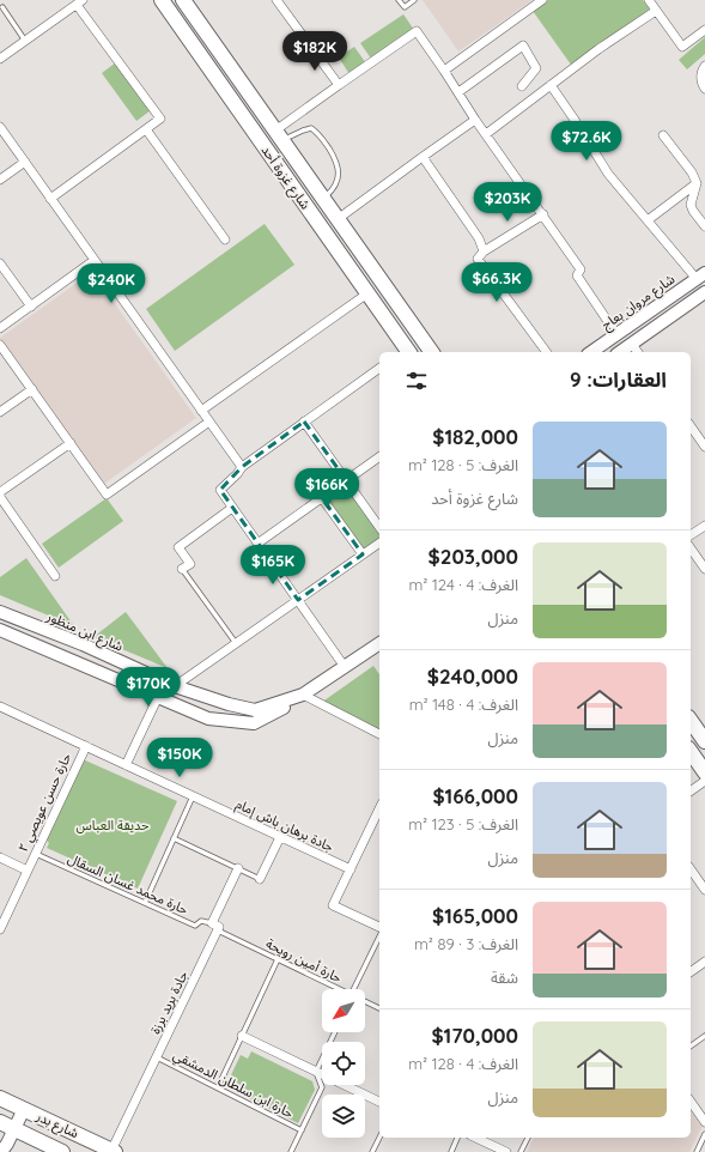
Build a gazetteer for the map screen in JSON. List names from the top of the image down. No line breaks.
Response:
{"streets":{"main road":["شارع غزوة أحد","شارع مروان بعاج","شارع ابن منظور","شارع بدر"],"street":["حارة حسن عويصي ٢","جادة برهان باش إمام","جادة بريد برزة"],"lane":["حارة محمد غسان السقال","حارة أمين رويحة","حارة ابن سلطان الدمشقي"]},"crossings":[["حارة حسن عويصي ٢","جادة برهان باش إمام"],["حارة حسن عويصي ٢","حارة محمد غسان السقال"],["حارة أمين رويحة","جادة بريد برزة"],["جادة بريد برزة","حارة ابن سلطان الدمشقي"],["جادة بريد برزة","شارع بدر"]],"parks":["حديقة العباس"],"north":"bottom left","page":{"price":["$182K","$72.6K","$203K","$66.3K","$240K","$166K","$165K","$170K","$150K"],"heading":"العقارات: 9","list":[{"name":"$182,000","note":"الغرف: 5 · 128 m² · شارع غزوة أحد"},{"name":"$203,000","note":"الغرف: 4 · 124 m² · منزل"},{"name":"$240,000","note":"الغرف: 4 · 148 m² · منزل"},{"name":"$166,000","note":"الغرف: 5 · 123 m² · منزل"},{"name":"$165,000","note":"الغرف: 3 · 89 m² · شقة"},{"name":"$170,000","note":"الغرف: 4 · 128 m² · منزل"}]}}
